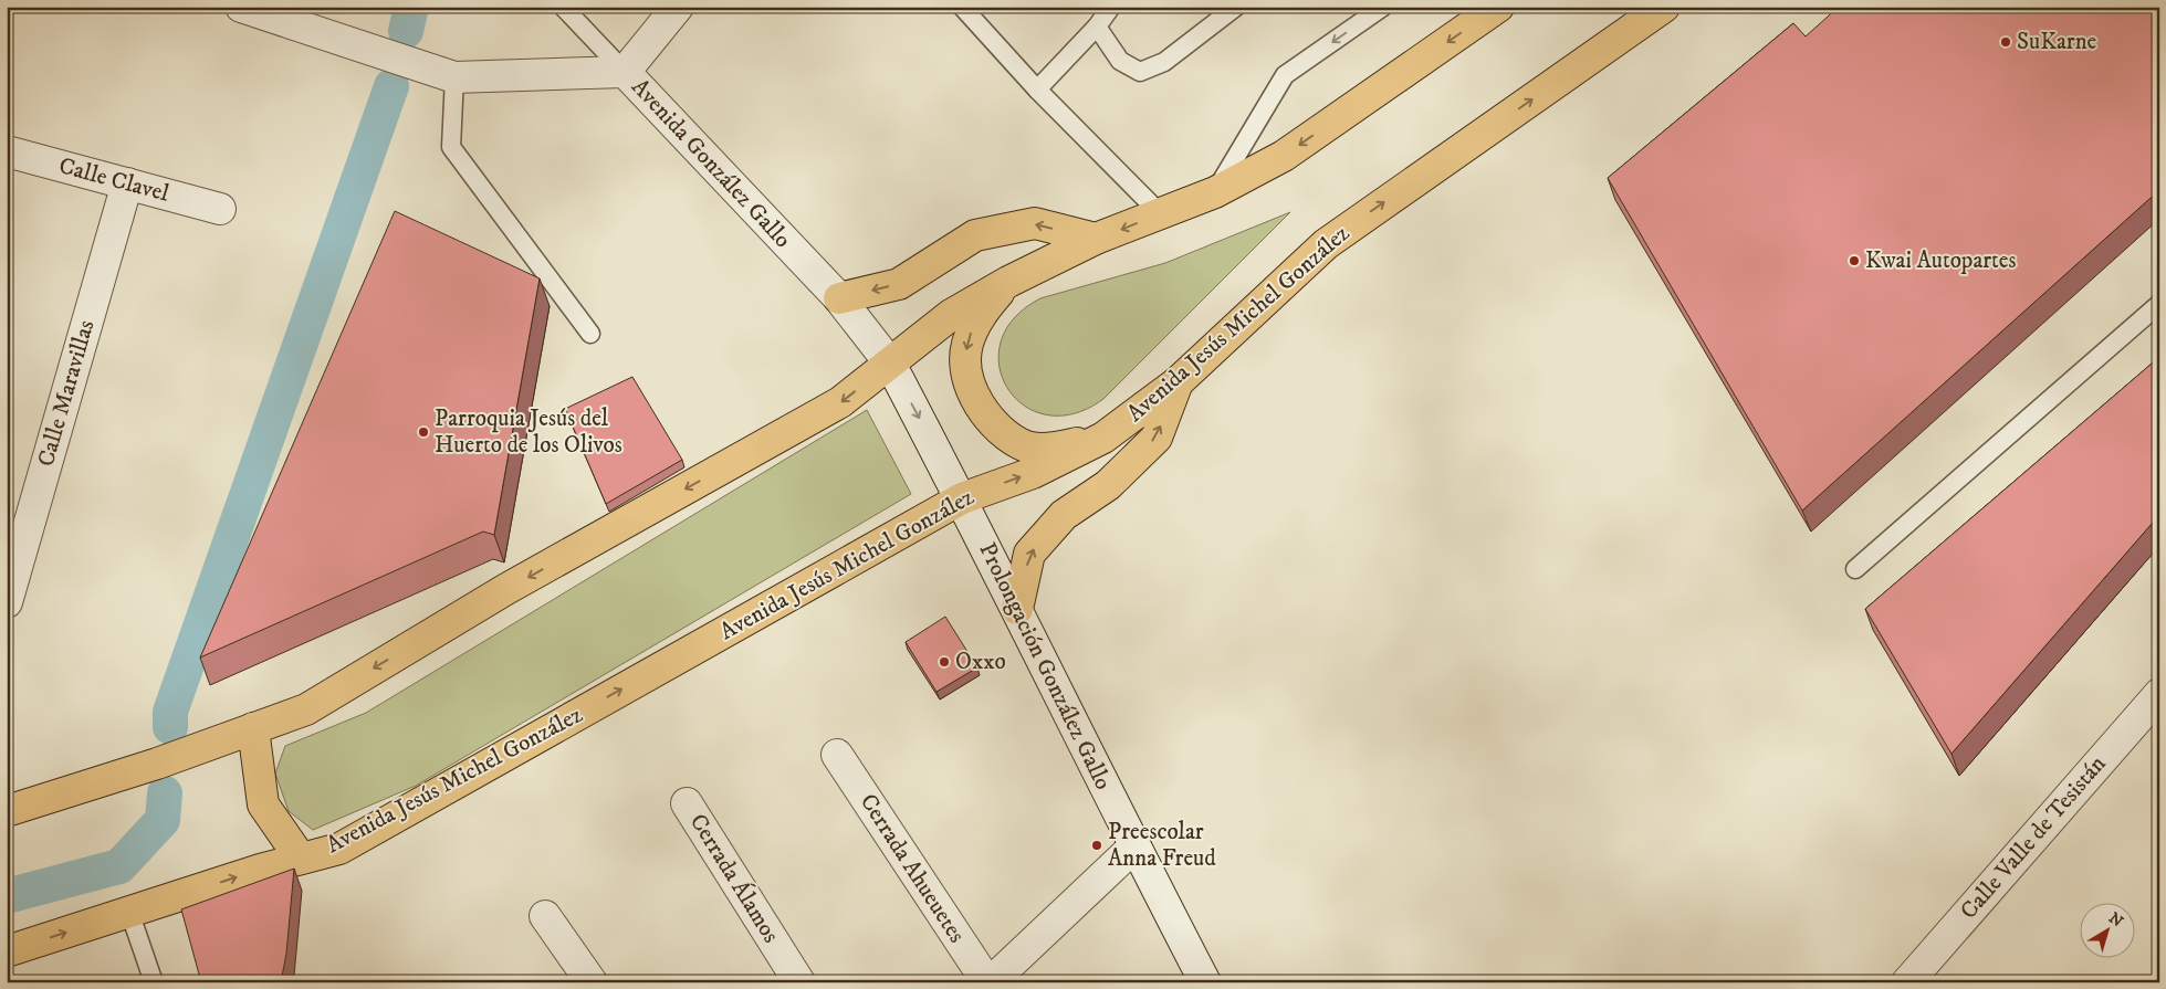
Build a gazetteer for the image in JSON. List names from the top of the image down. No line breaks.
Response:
{"streets":{"main road":["Avenida Jesús Michel González"],"street":["Avenida González Gallo","Calle Clavel","Calle Maravillas","Prolongación González Gallo","Calle Valle de Tesistán","Cerrada Ahueuetes","Cerrada Álamos"]},"crossings":[["Avenida González Gallo","Avenida Jesús Michel González"],["Avenida González Gallo","Prolongación González Gallo"],["Calle Clavel","Calle Maravillas"],["Avenida Jesús Michel González","Prolongación González Gallo"]],"places":["SuKarne","Kwai Autopartes","Parroquia Jesús del Huerto de los Olivos","Oxxo","Preescolar Anna Freud"],"north":"top right"}
